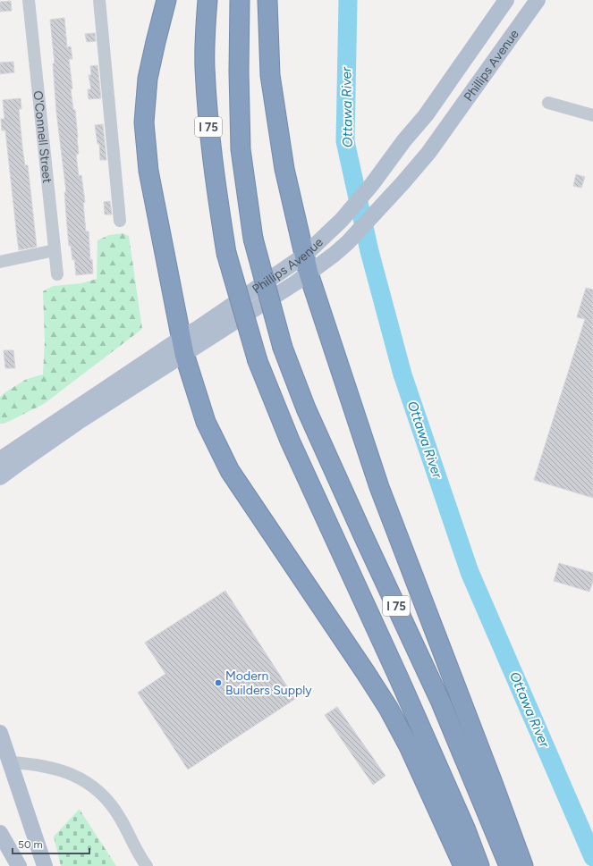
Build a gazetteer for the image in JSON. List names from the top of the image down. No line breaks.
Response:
{"streets":{"highway":["I 75"],"main road":["Phillips Avenue"],"street":["O'Connell Street"]},"water":["Ottawa River"],"places":["Modern Builders Supply"],"scale_bar":"50 m"}
